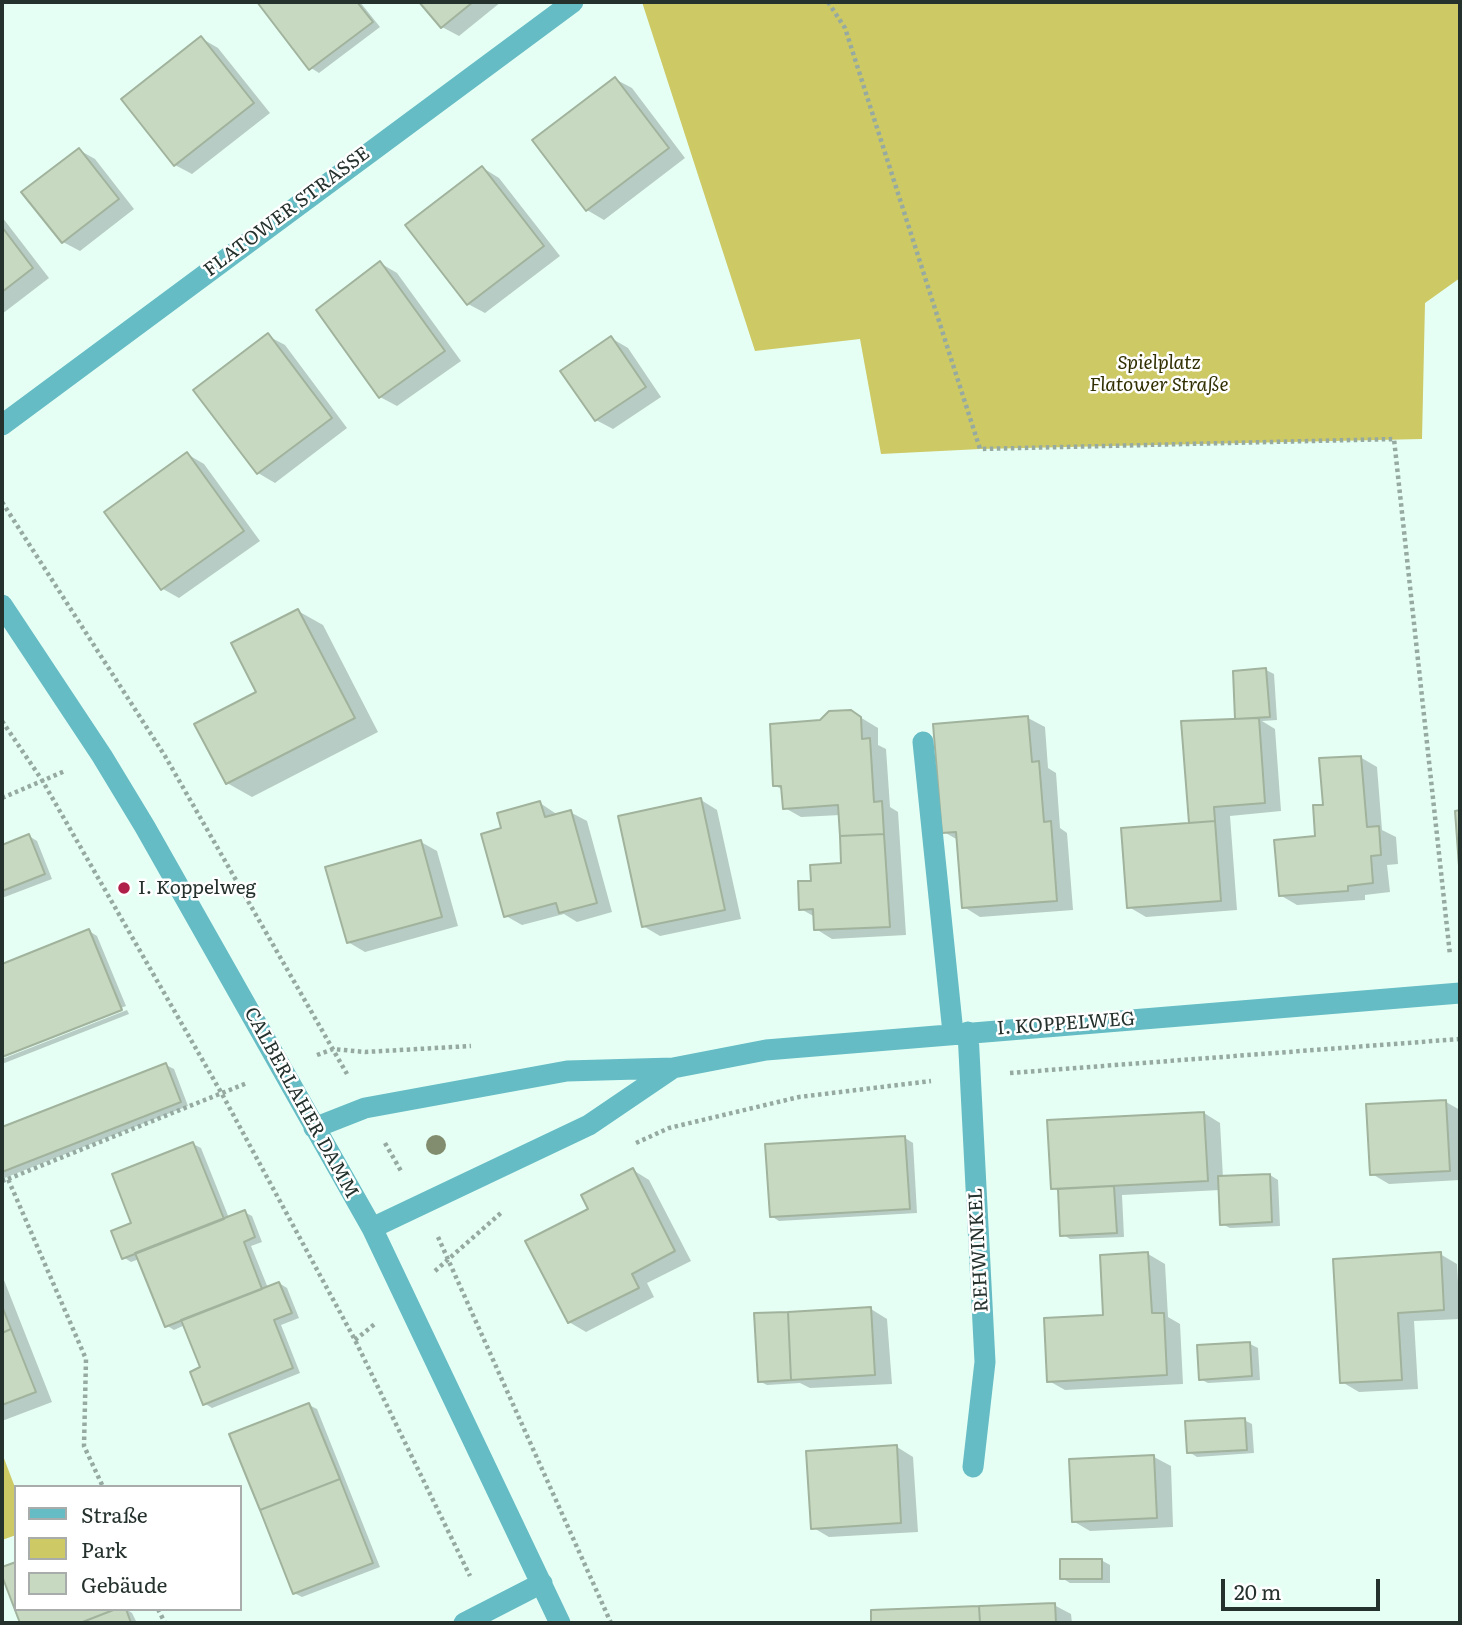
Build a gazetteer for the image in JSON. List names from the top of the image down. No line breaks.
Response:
{"streets":{"street":["FLATOWER STRASSE","I. KOPPELWEG","CALBERLAHER DAMM","REHWINKEL"]},"crossings":[["I. KOPPELWEG","CALBERLAHER DAMM"],["I. KOPPELWEG","REHWINKEL"]],"parks":["Spielplatz Flatower Straße"],"places":["I. Koppelweg"],"legend":["Straße","Park","Gebäude"],"scale_bar":"20 m"}
